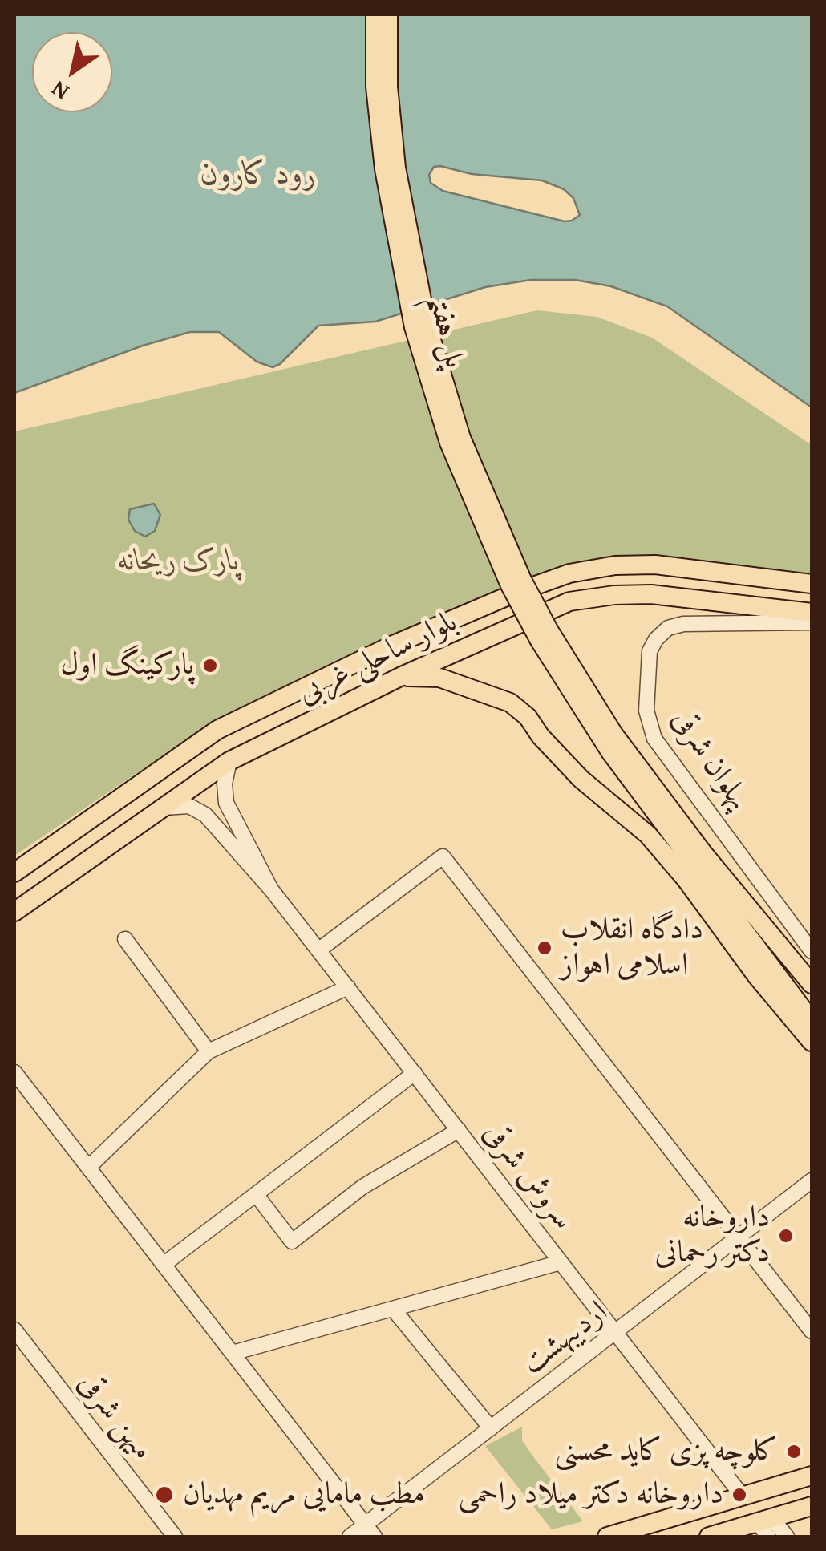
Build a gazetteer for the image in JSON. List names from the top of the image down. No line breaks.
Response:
{"streets":{"main road":["پل هفتم","بلوار ساحلی غربی"],"street":["پهلوان شرقی","سروش شرقی","اردیبهشت","میهن شرقی"]},"crossings":[["سروش شرقی","اردیبهشت"]],"water":["رود کارون"],"parks":["پارک ریحانه"],"places":["پارکینگ اول","دادگاه انقلاب اسلامی اهواز","داروخانه دکتر رحمانی","کلوچه پزی کاید محسنی","مطب مامایی مریم مهدیان","داروخانه دکتر میلاد راحمی"],"north":"bottom left"}
